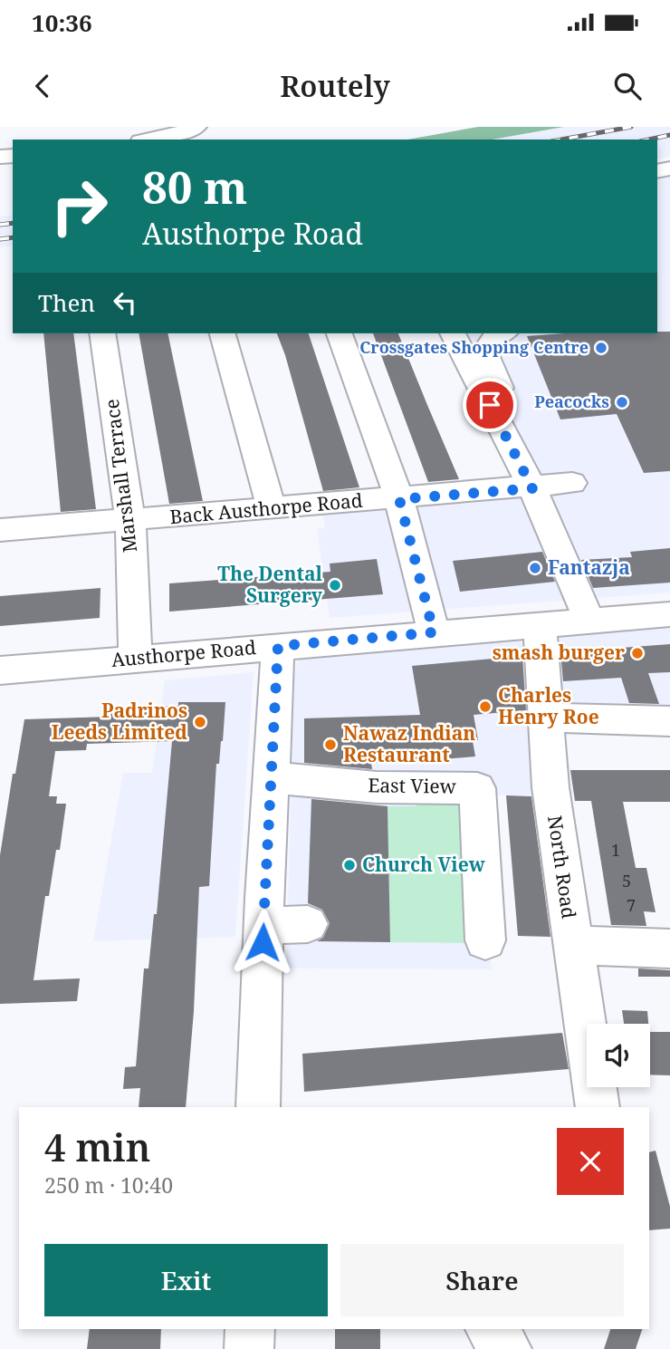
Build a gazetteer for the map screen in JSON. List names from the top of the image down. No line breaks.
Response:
{"streets":{"street":["Marshall Terrace","Back Austhorpe Road","Austhorpe Road","East View","North Road"]},"crossings":[["Marshall Terrace","Back Austhorpe Road"],["Marshall Terrace","Austhorpe Road"],["Austhorpe Road","North Road"]],"places":["Crossgates Shopping Centre","Peacocks","Fantazja","The Dental Surgery","smash burger","Charles Henry Roe","Padrinos Leeds Limited","Nawaz Indian Restaurant","Church View"],"house_numbers":["1","5","7"],"page":{"status":"10:36","header":"Routely","turn":["80 m","Austhorpe Road"],"then":"Then","heading":["4 min","250 m · 10:40"],"buttons":["Exit","Share"]}}
